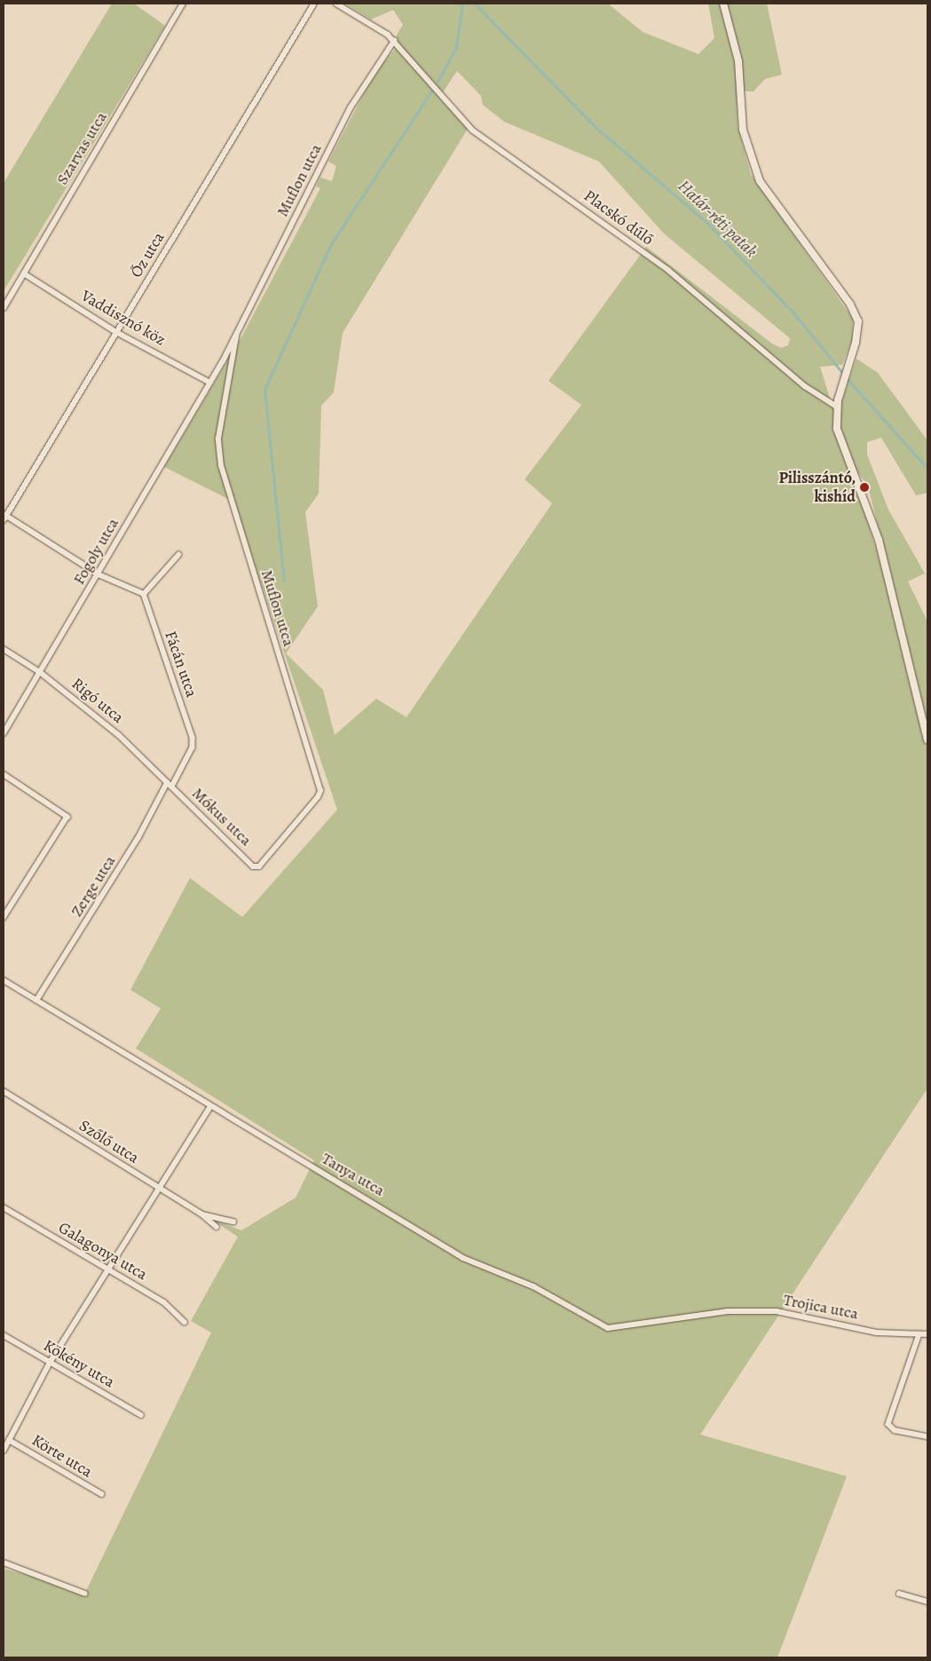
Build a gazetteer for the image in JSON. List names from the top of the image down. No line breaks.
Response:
{"streets":{"street":["Szarvas utca","Muflon utca","Placskó dűlő","Őz utca","Vaddisznó köz","Fogoly utca","Fácán utca","Rigó utca","Mókus utca","Zerge utca","Szőlő utca","Tanya utca","Galagonya utca","Trojica utca","Kökény utca","Körte utca"]},"crossings":[["Szarvas utca","Vaddisznó köz"],["Muflon utca","Placskó dűlő"],["Muflon utca","Vaddisznó köz"],["Muflon utca","Fogoly utca"],["Muflon utca","Mókus utca"],["Őz utca","Vaddisznó köz"],["Vaddisznó köz","Fogoly utca"],["Fogoly utca","Rigó utca"],["Fácán utca","Mókus utca"],["Rigó utca","Mókus utca"],["Rigó utca","Zerge utca"],["Mókus utca","Zerge utca"],["Zerge utca","Tanya utca"],["Tanya utca","Trojica utca"]],"water":["Határ-réti patak"],"places":["Pilisszántó, kishíd"]}
